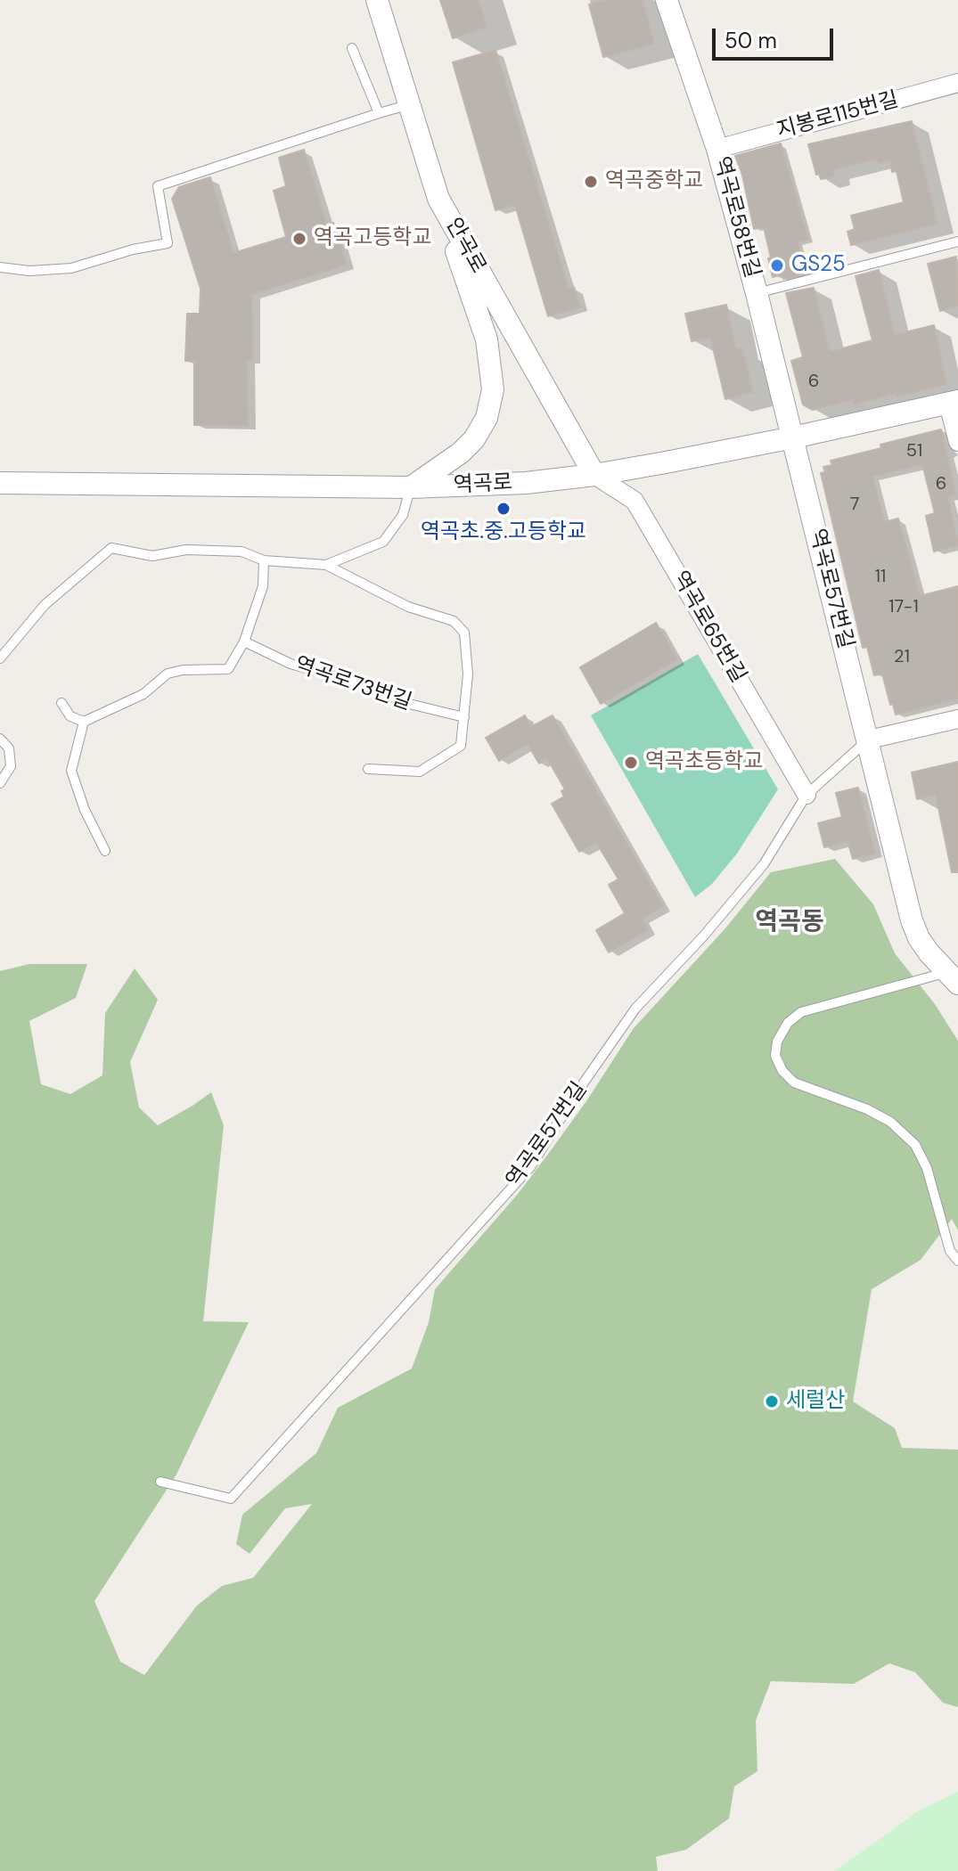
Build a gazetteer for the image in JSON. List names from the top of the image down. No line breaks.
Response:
{"streets":{"street":["지봉로115번길","역곡로58번길","안곡로","역곡로","역곡로57번길","역곡로65번길"],"lane":["역곡로73번길"]},"crossings":[["지봉로115번길","역곡로58번길"],["역곡로58번길","역곡로"],["역곡로58번길","역곡로57번길"],["안곡로","역곡로"],["안곡로","역곡로65번길"],["역곡로","역곡로57번길"],["역곡로","역곡로65번길"],["역곡로57번길","역곡로65번길"]],"districts":["역곡동"],"places":["역곡중학교","역곡고등학교","GS25","역곡초.중.고등학교","역곡초등학교","세럴산"],"house_numbers":["6","51","6","7","11","17-1","21"],"scale_bar":"50 m"}
